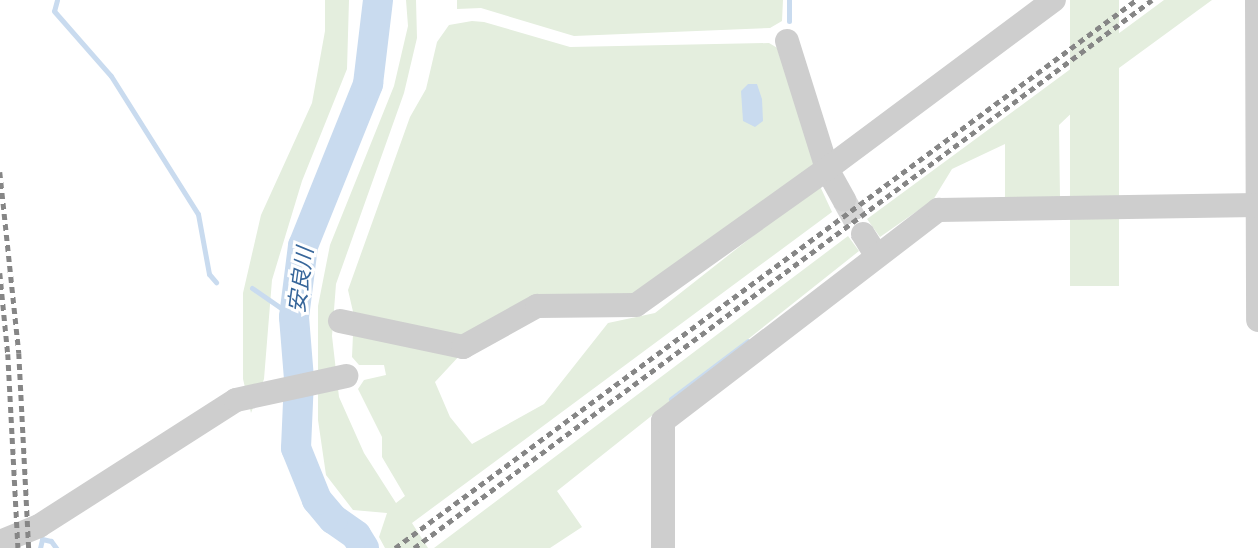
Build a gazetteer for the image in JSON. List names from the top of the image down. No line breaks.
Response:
{"water":["安良川"]}
